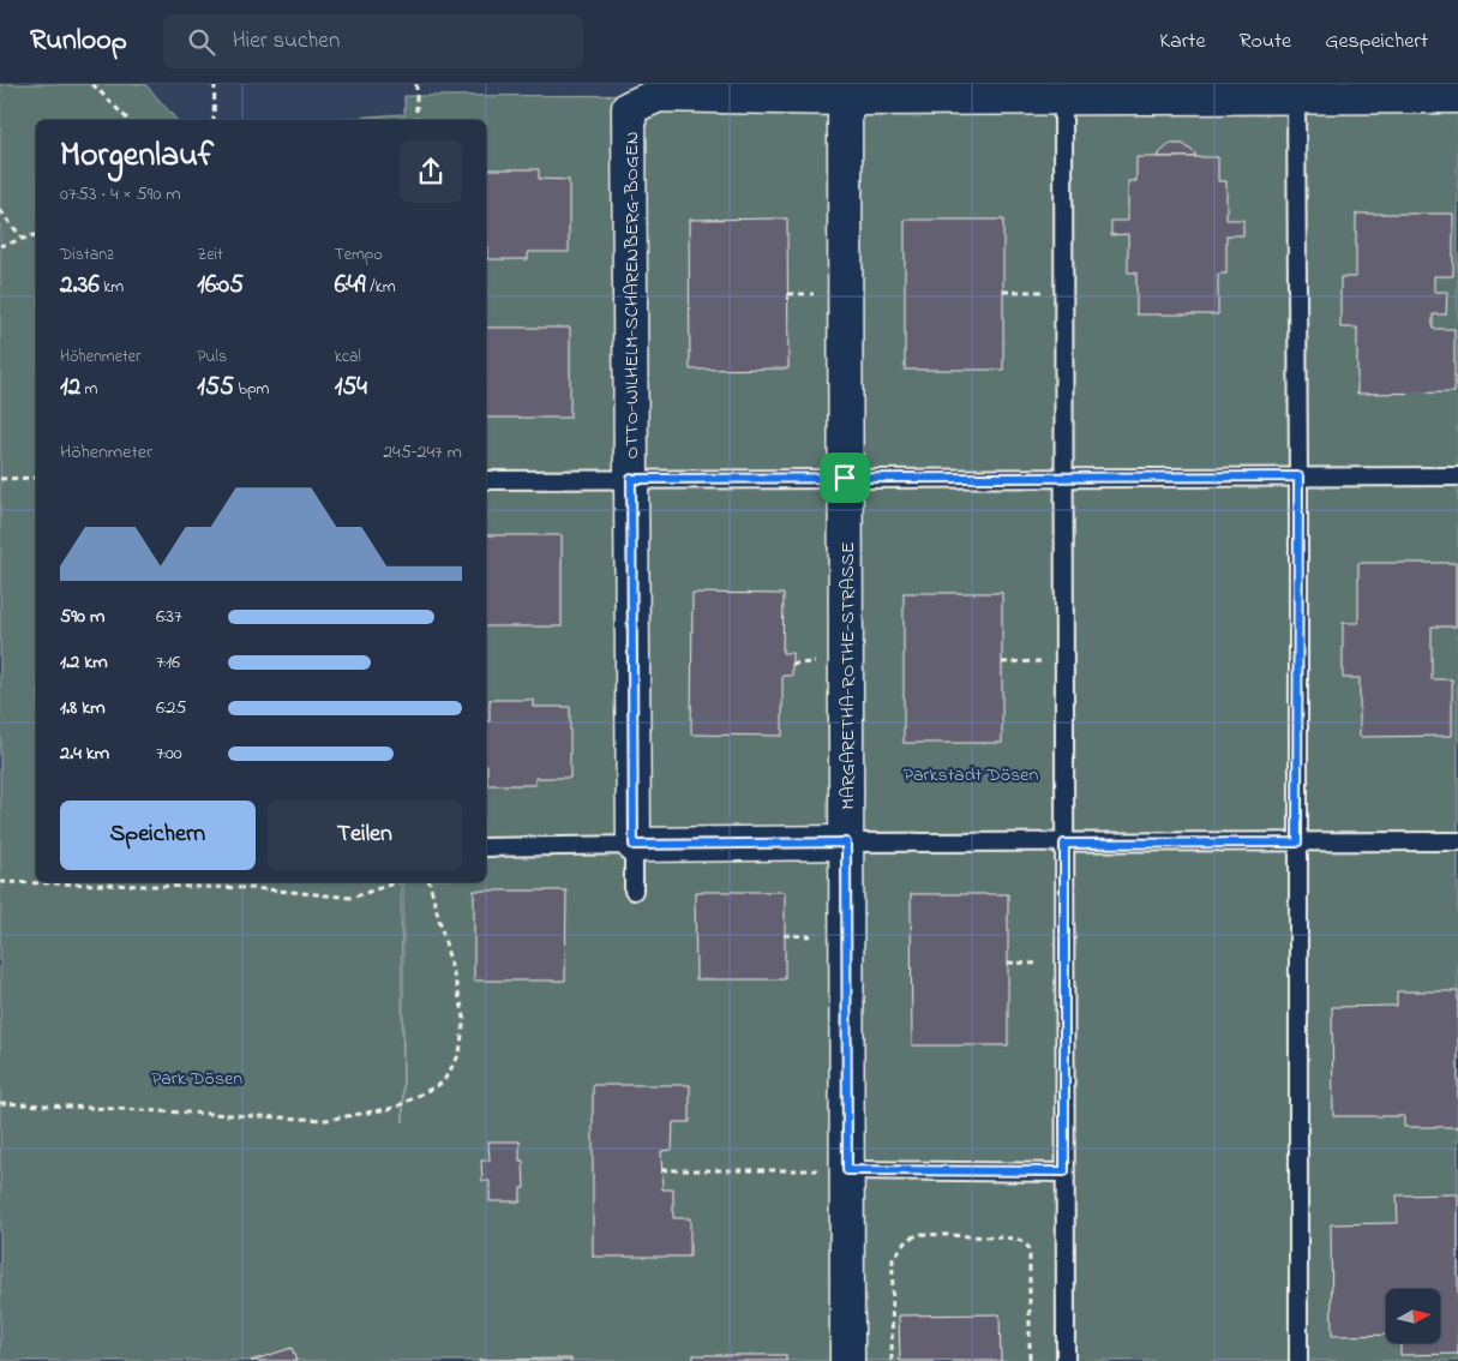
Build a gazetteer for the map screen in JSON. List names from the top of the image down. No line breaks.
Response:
{"streets":{"street":["OTTO-WILHELM-SCHARENBERG-BOGEN","MARGARETHA-ROTHE-STRASSE"]},"crossings":[["OTTO-WILHELM-SCHARENBERG-BOGEN","MARGARETHA-ROTHE-STRASSE"]],"parks":["Parkstadt Dösen","Park Dösen"],"north":"right","page":{"header":"Runloop","search":"Hier suchen","nav":["Karte","Route","Gespeichert"],"heading":["Morgenlauf","07:53 · 4 × 590 m"],"stats":[["Distanz","2.36 km"],["Zeit","16:05"],["Tempo","6:49 /km"],["Höhenmeter","12 m"],["Puls","155 bpm"],["kcal","154"]],"chart":["Höhenmeter","245–247 m"],"list":[{"name":"590 m","note":"6:37"},{"name":"1.2 km","note":"7:16"},{"name":"1.8 km","note":"6:25"},{"name":"2.4 km","note":"7:00"}],"buttons":["Speichern","Teilen"]}}
